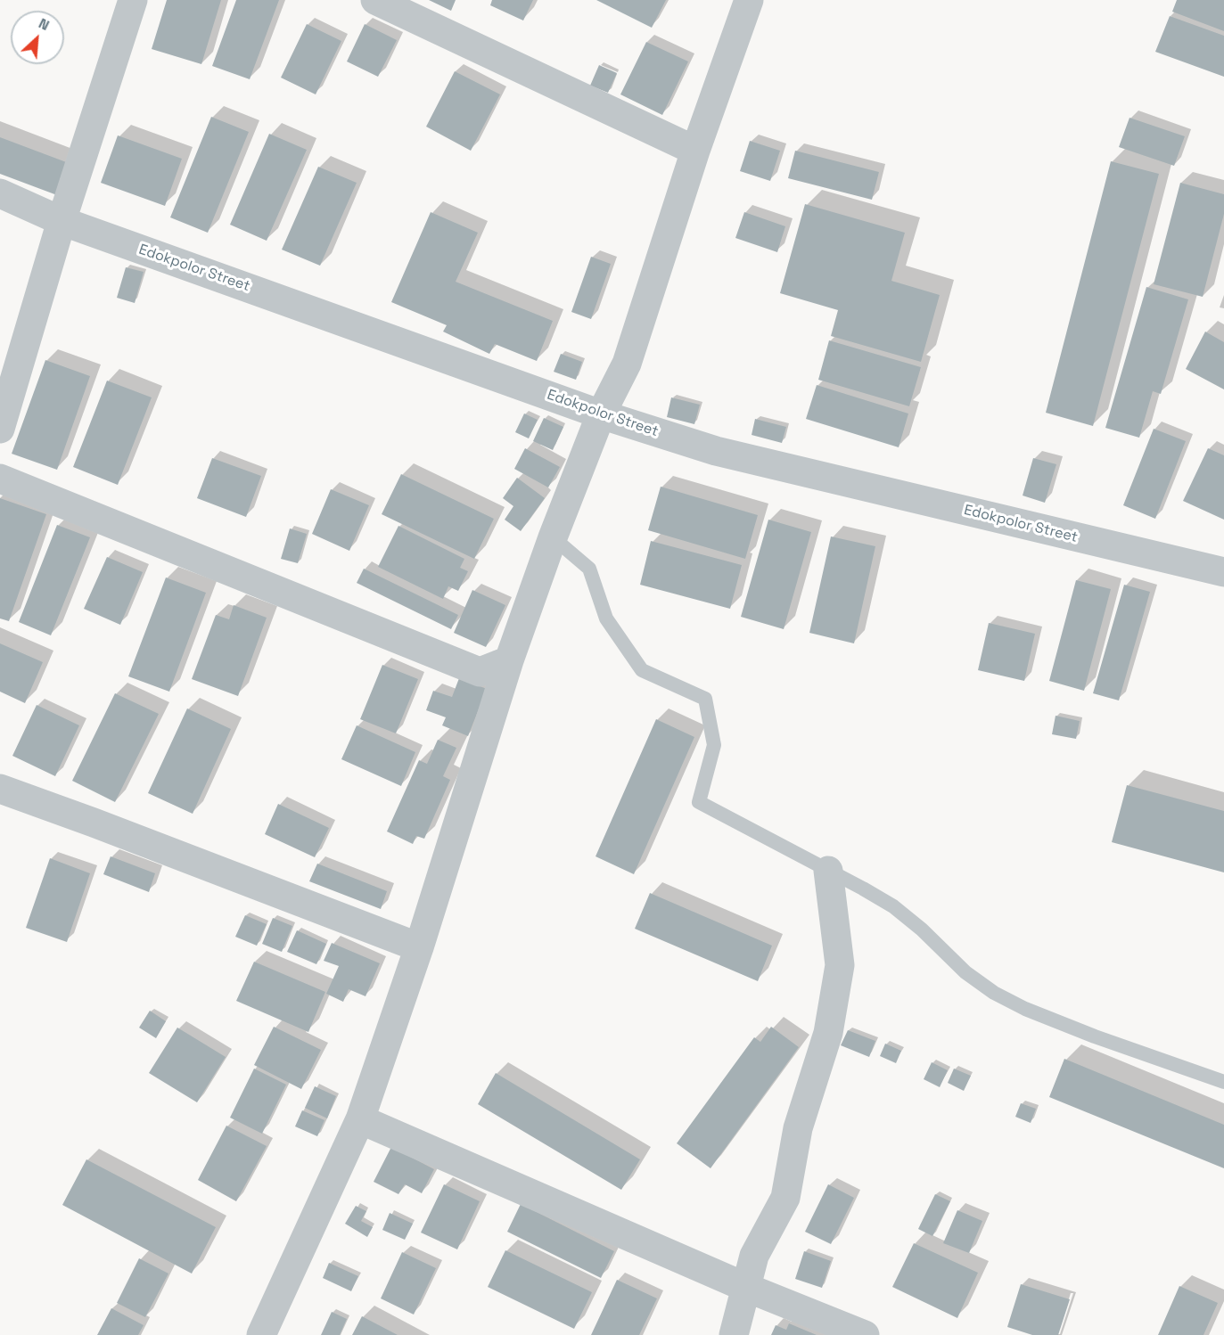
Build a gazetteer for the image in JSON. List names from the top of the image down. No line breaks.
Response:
{"streets":{"street":["Edokpolor Street"]},"north":"top right"}
